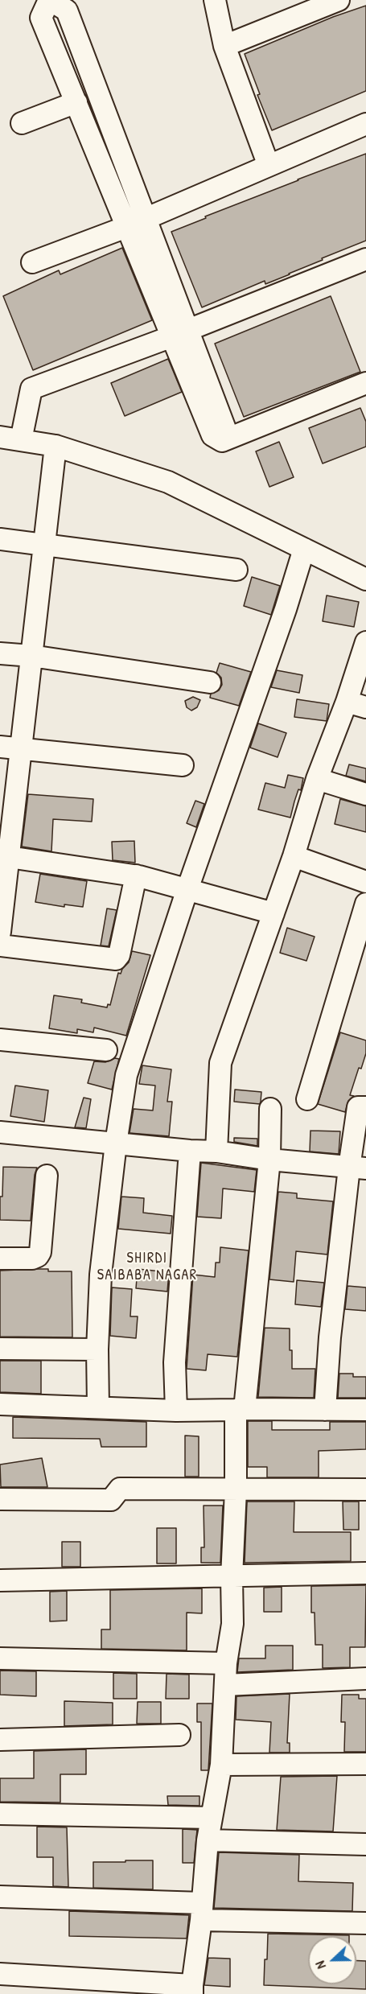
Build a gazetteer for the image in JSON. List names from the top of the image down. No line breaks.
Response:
{"districts":["SHIRDI SAIBABA NAGAR"],"north":"left"}
